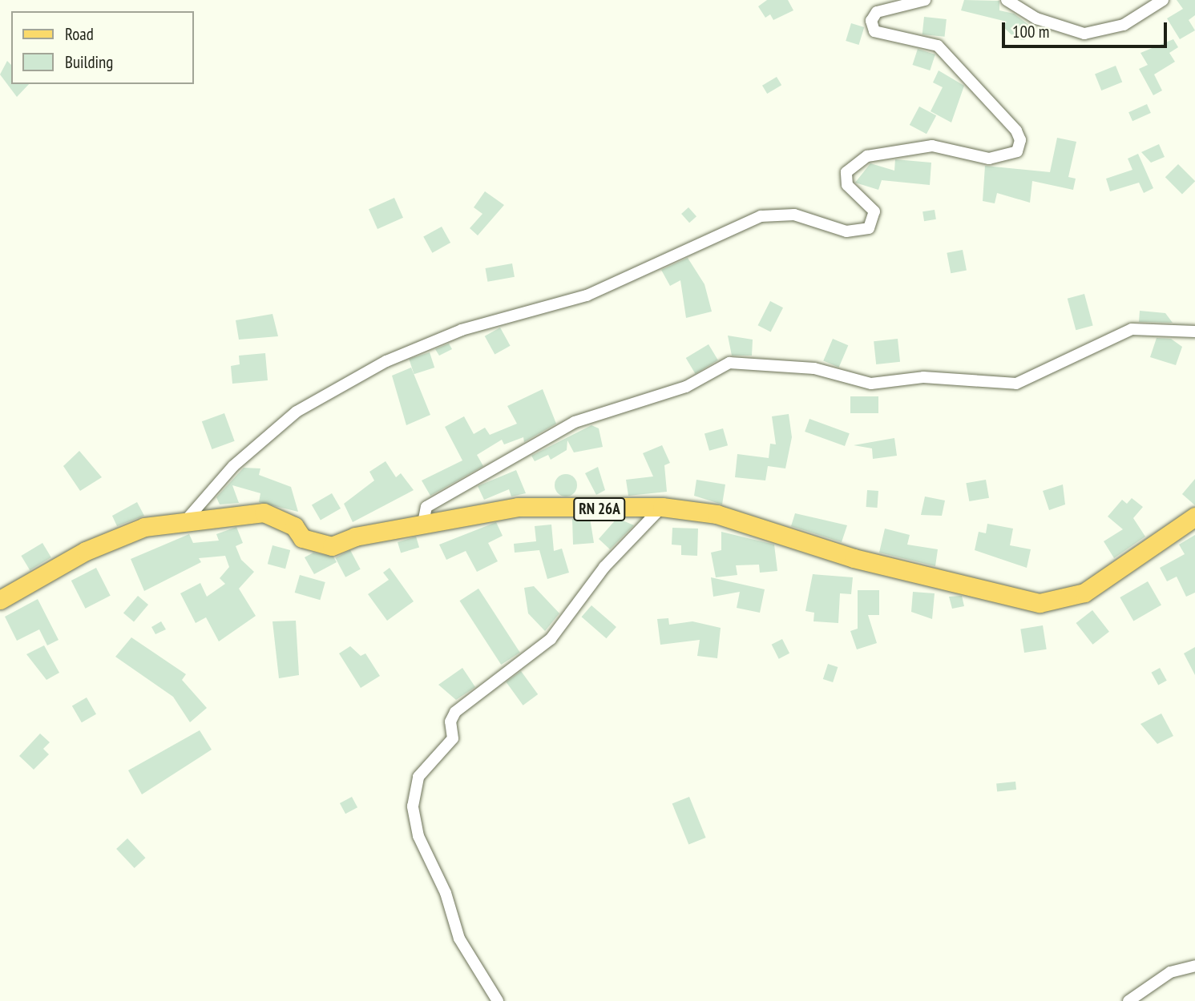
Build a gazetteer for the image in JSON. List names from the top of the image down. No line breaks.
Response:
{"streets":{"main road":["RN 26A"]},"legend":["Road","Building"],"scale_bar":"100 m"}
